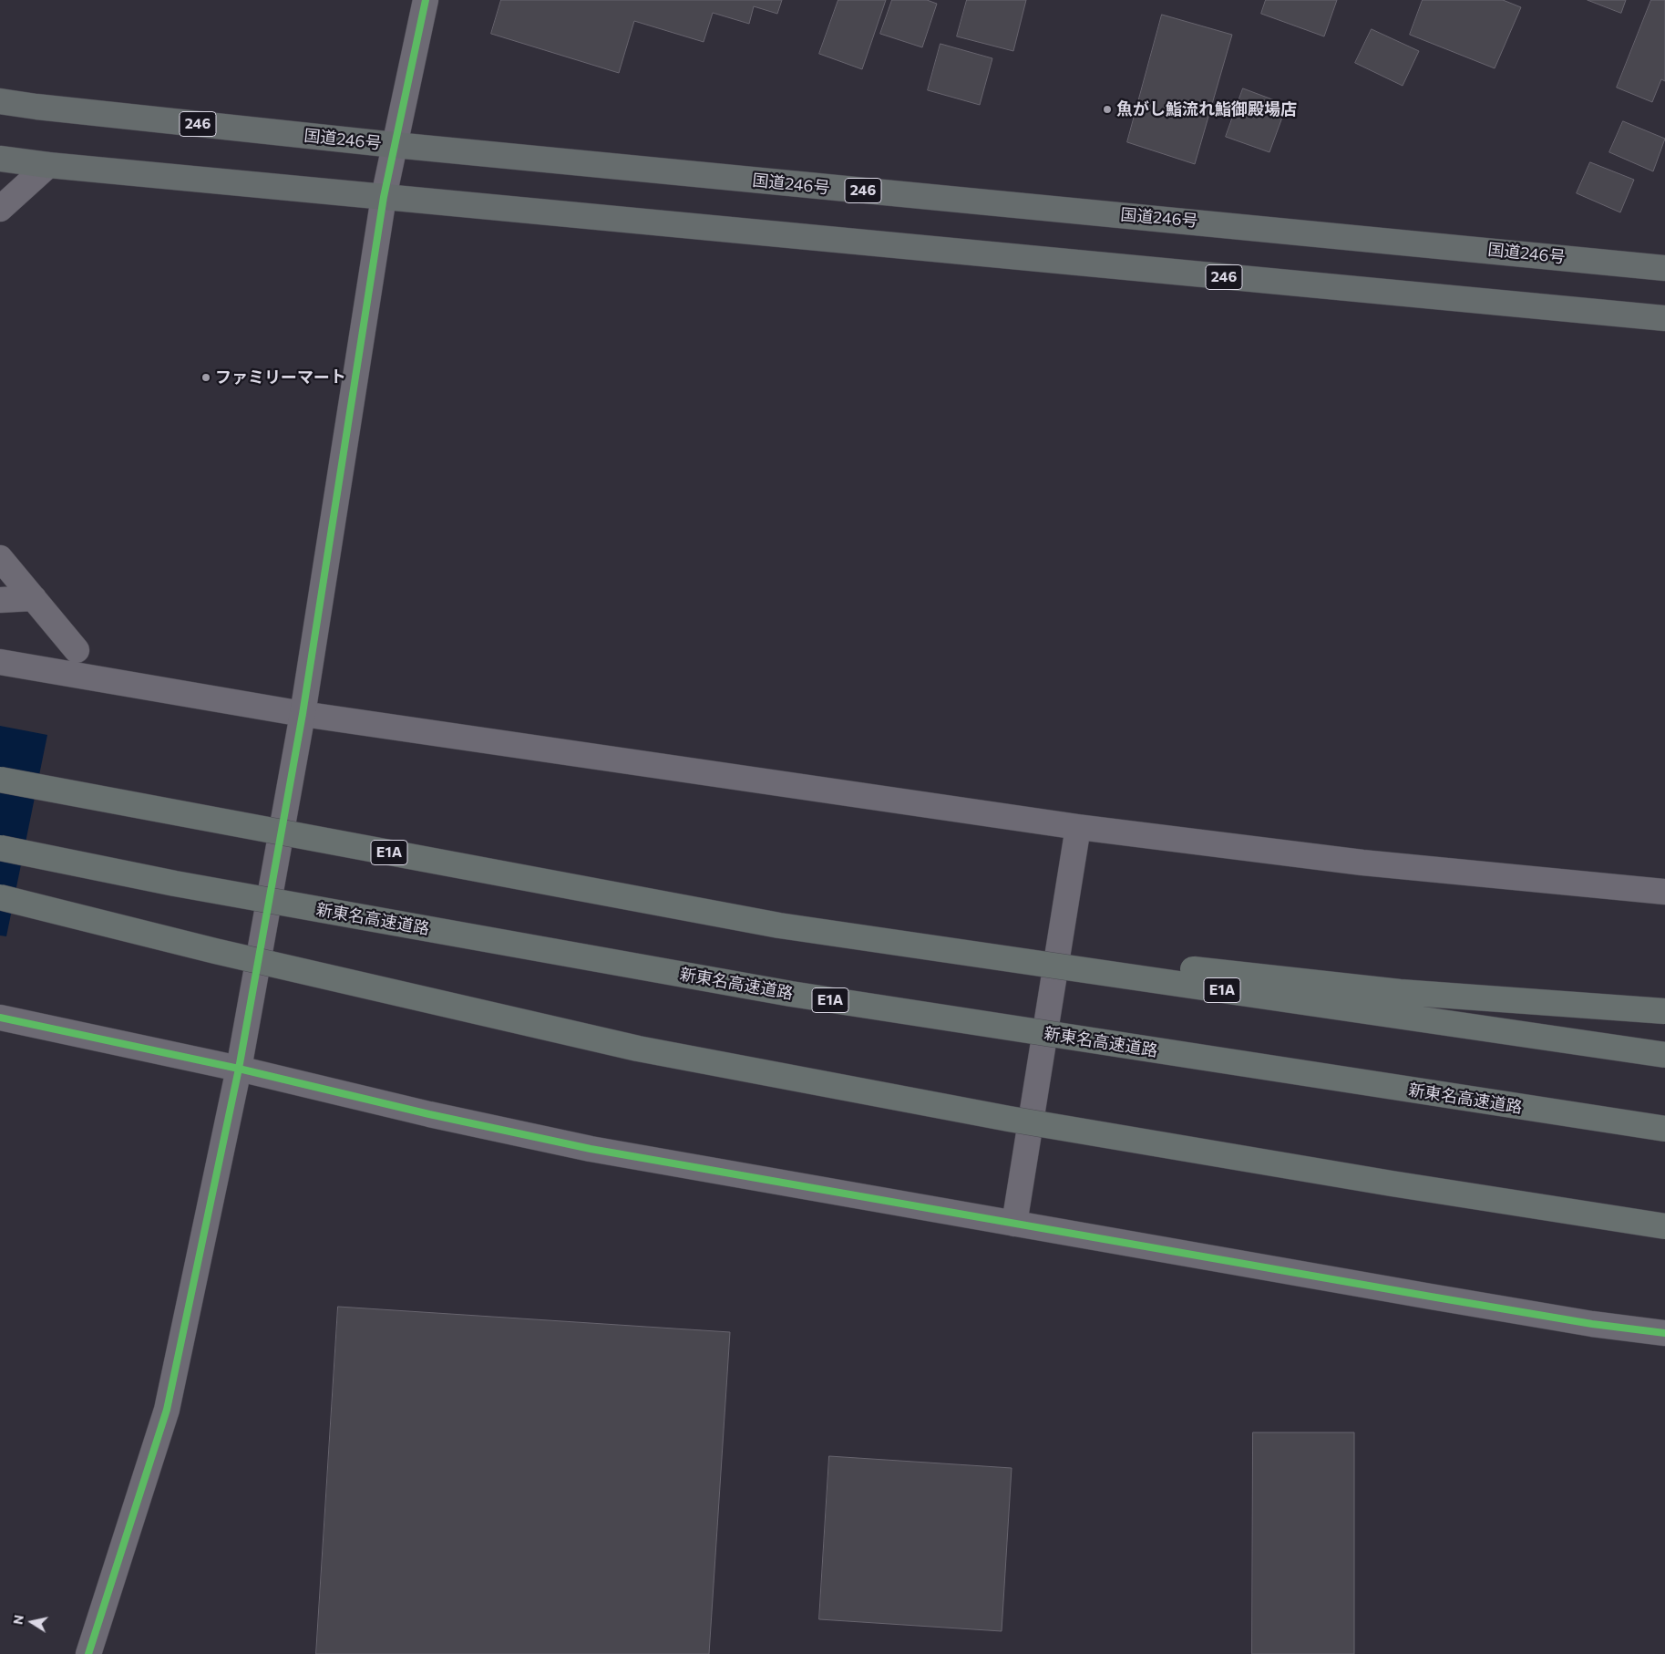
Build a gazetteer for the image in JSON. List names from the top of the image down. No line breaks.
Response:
{"streets":{"highway":["246","国道246号","E1A","新東名高速道路"]},"places":["魚がし鮨流れ鮨御殿場店","ファミリーマート"],"north":"left"}
